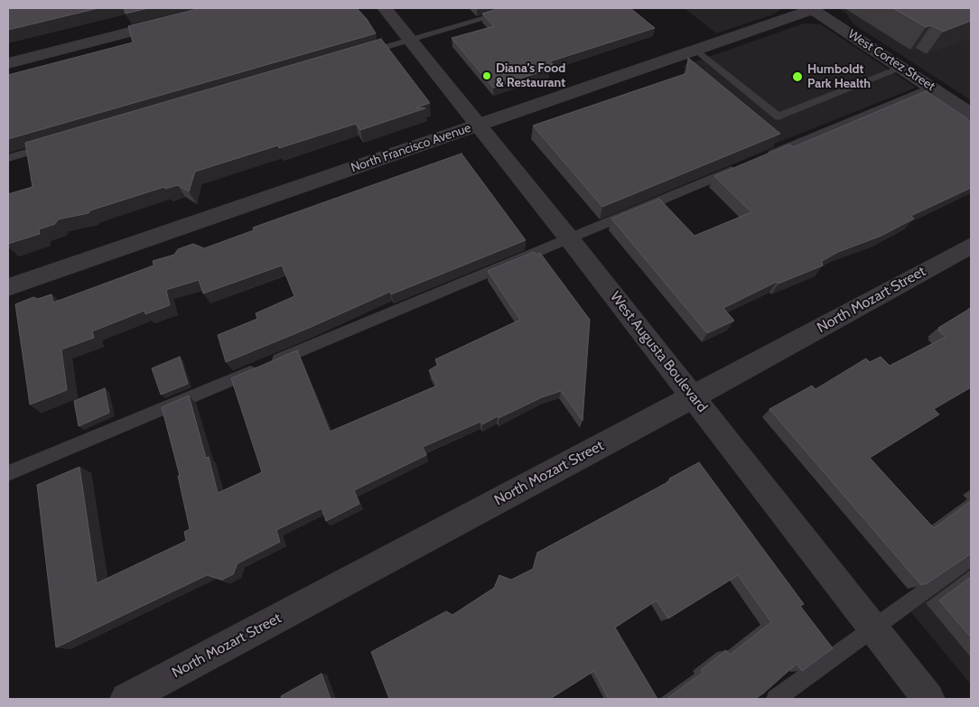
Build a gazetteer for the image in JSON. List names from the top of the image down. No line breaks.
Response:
{"streets":{"street":["West Cortez Street","North Francisco Avenue","North Mozart Street","West Augusta Boulevard"]},"crossings":[["West Cortez Street","North Francisco Avenue"],["North Francisco Avenue","West Augusta Boulevard"],["North Mozart Street","West Augusta Boulevard"]],"places":["Diana’s Food & Restaurant","Humboldt Park Health"]}
